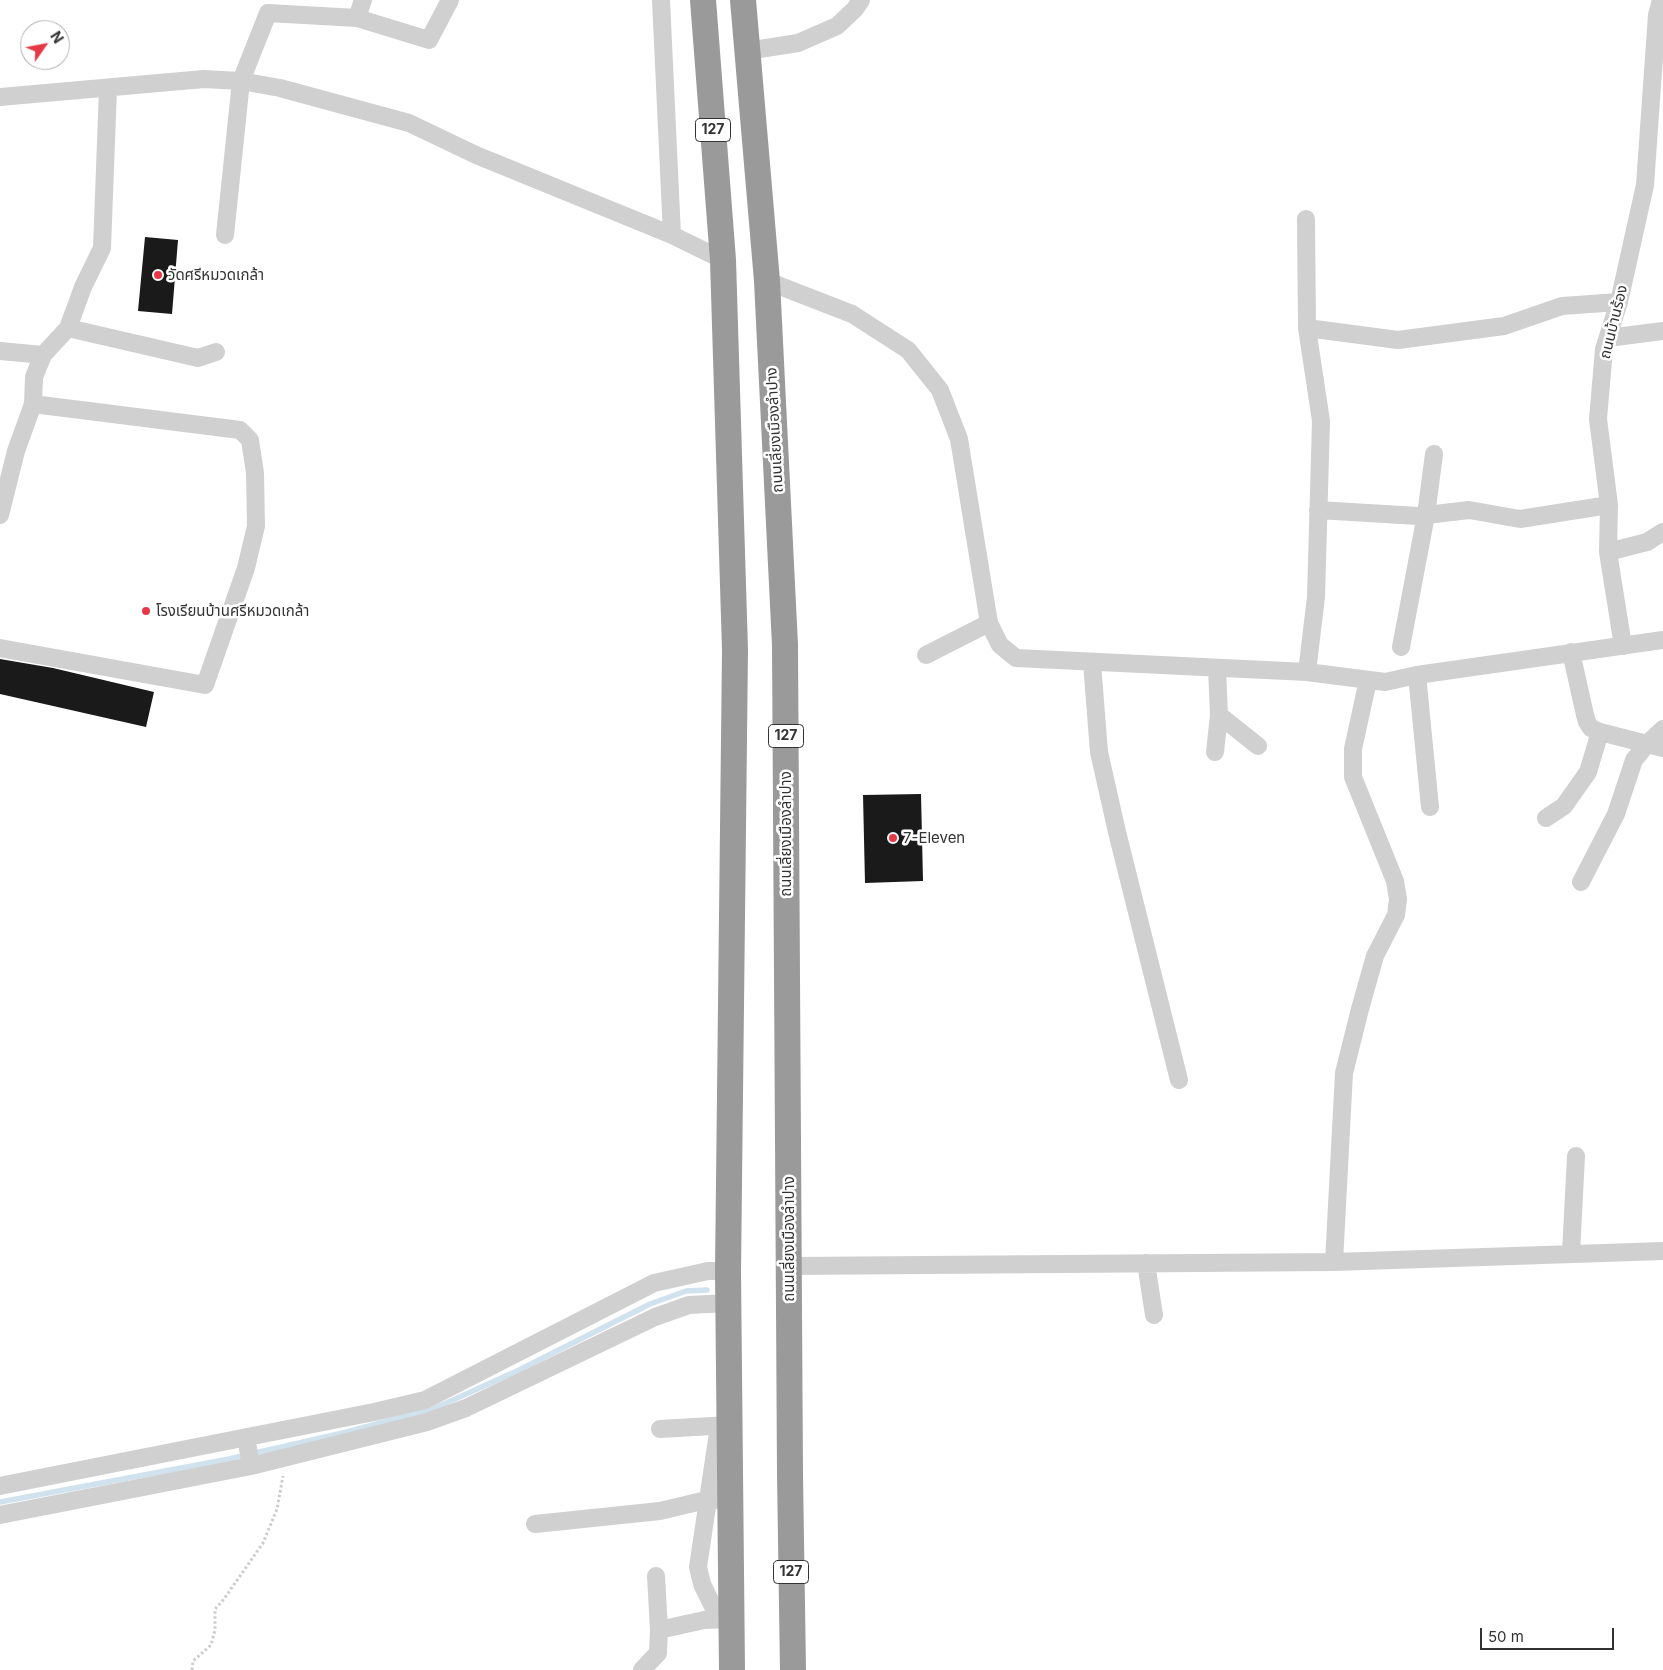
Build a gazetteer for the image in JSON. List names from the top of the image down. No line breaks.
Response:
{"streets":{"highway":["127","ถนนเลี่ยงเมืองลำปาง"],"street":["ถนนบ้านร้อง"]},"places":["วัดศรีหมวดเกล้า","โรงเรียนบ้านศรีหมวดเกล้า","7-Eleven"],"scale_bar":"50 m","north":"top right"}
